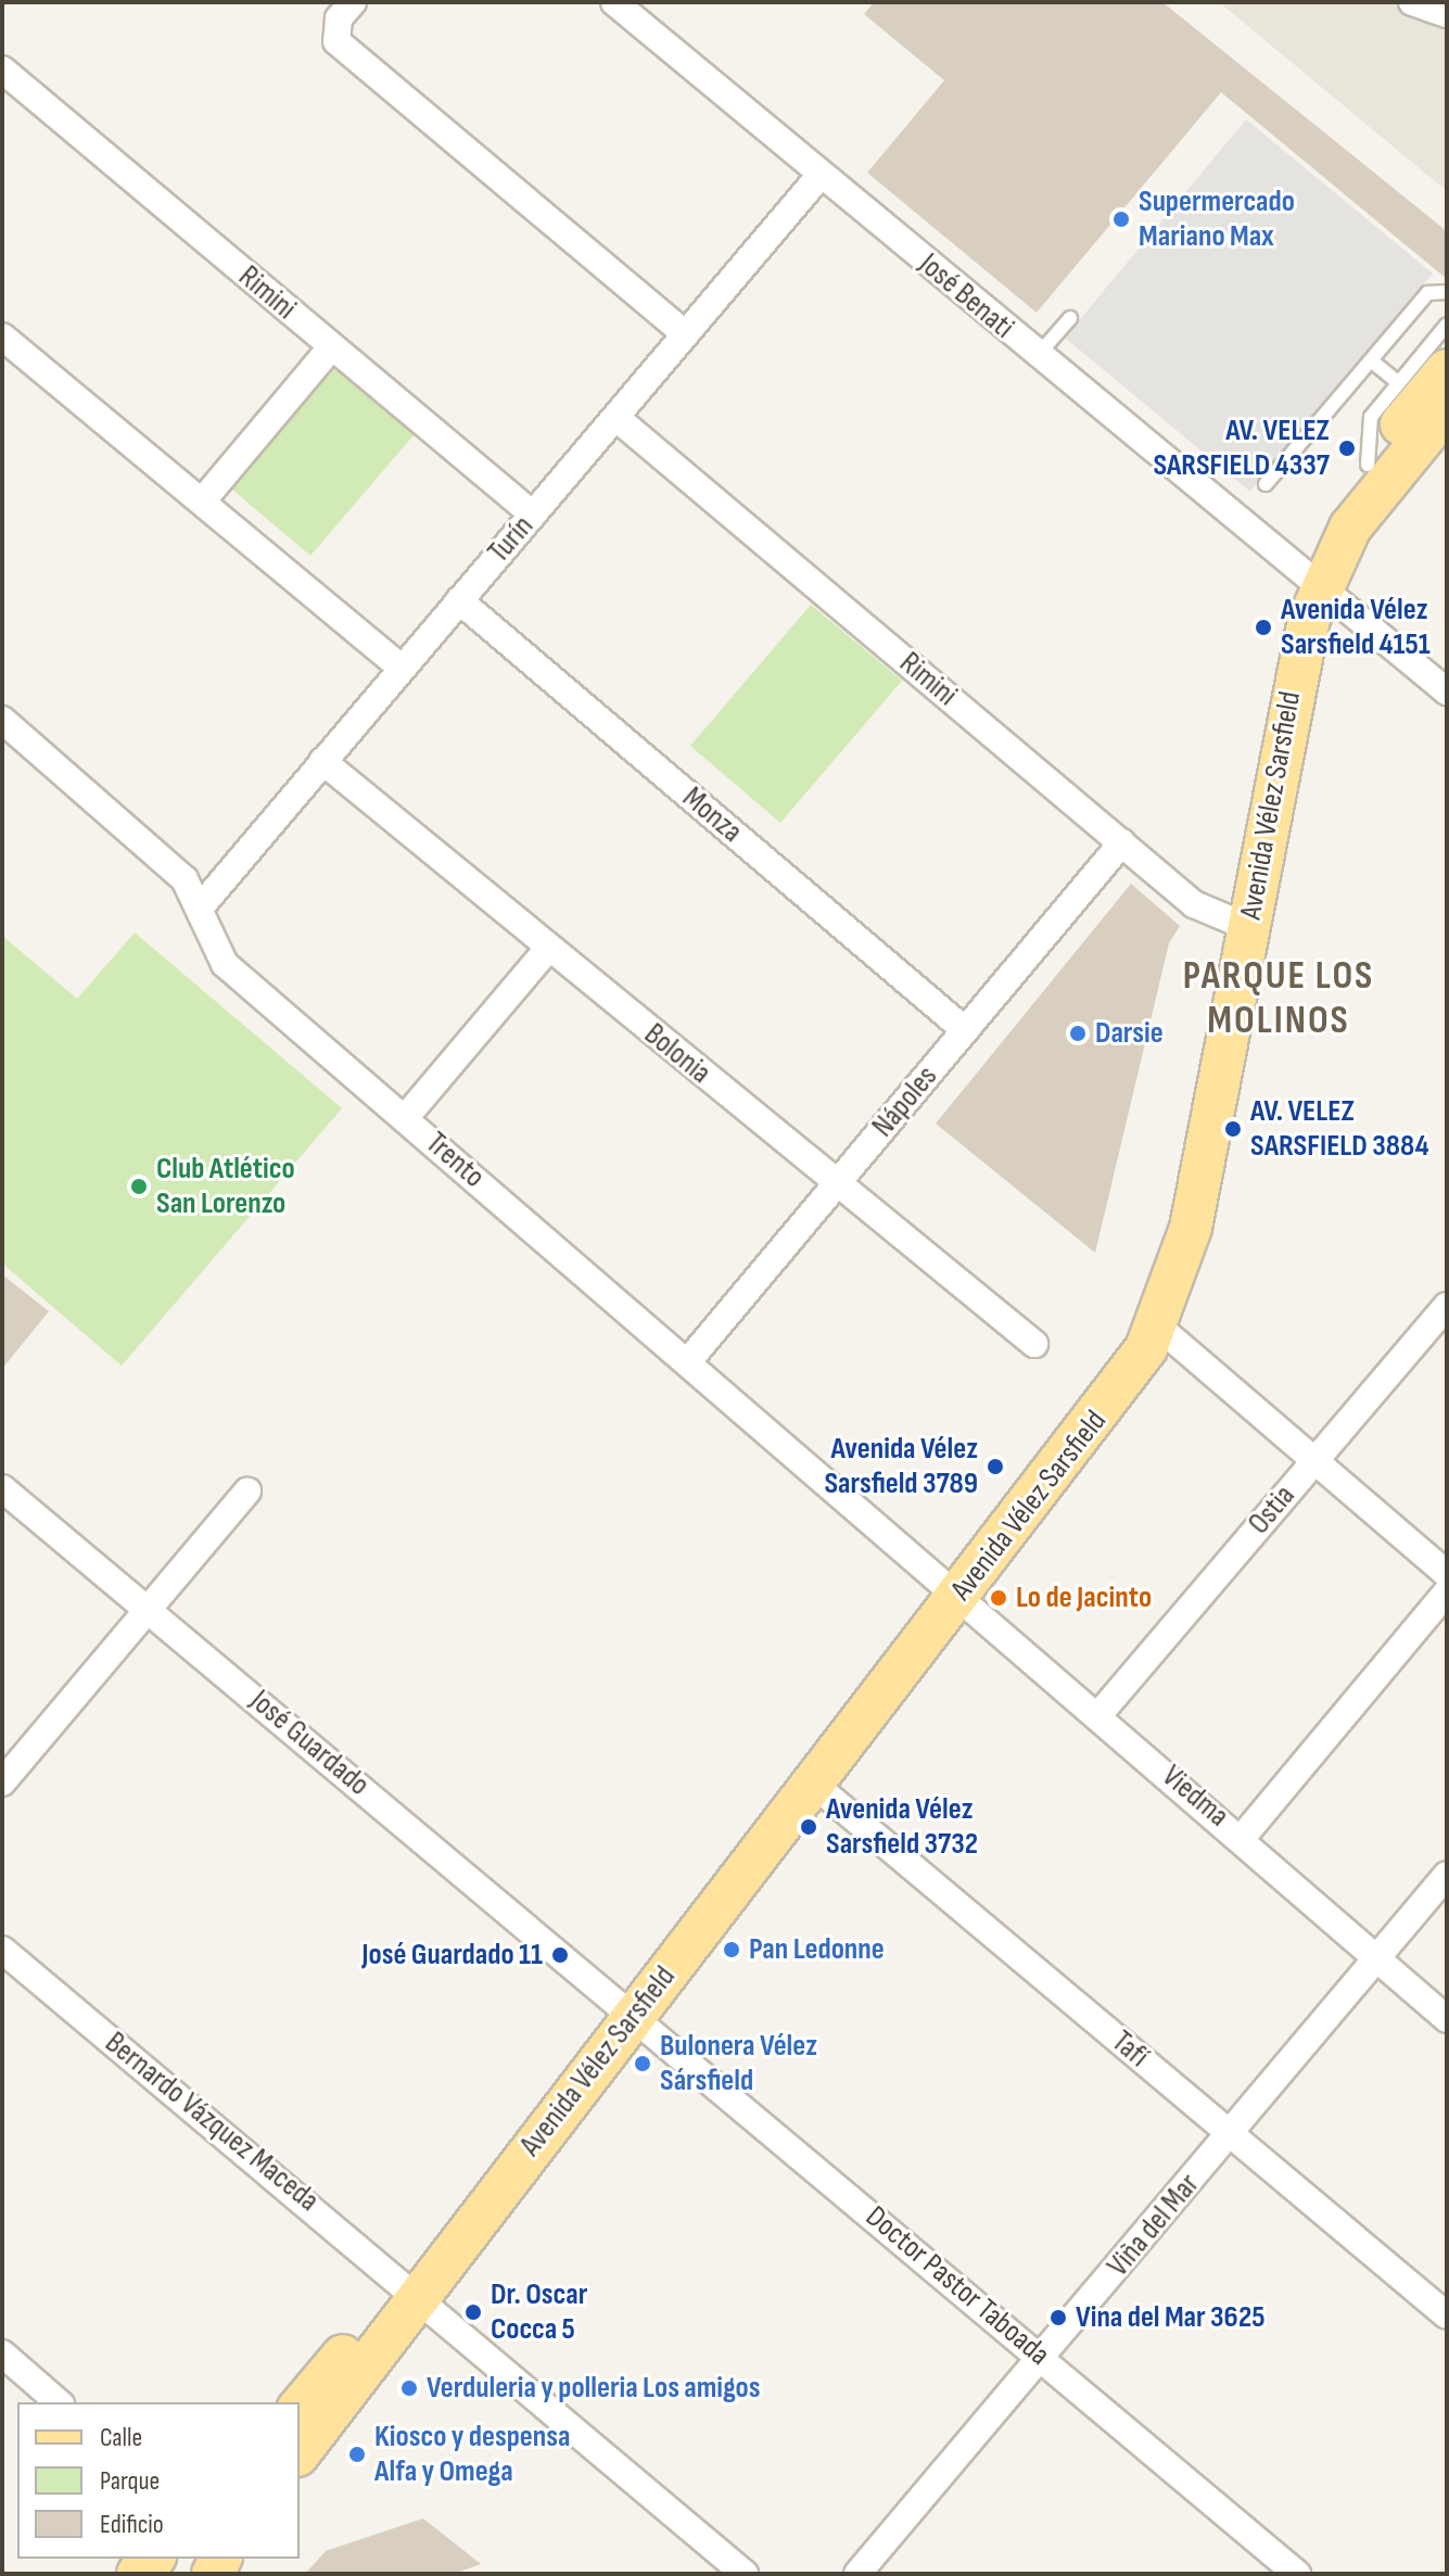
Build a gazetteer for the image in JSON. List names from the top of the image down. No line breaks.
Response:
{"streets":{"main road":["Avenida Vélez Sarsfield"],"street":["Rimini","José Benati","Turín","Monza","Bolonia","Nápoles","Trento","Ostia","José Guardado","Viedma","Tafí","Bernardo Vázquez Maceda","Viña del Mar","Doctor Pastor Taboada"]},"crossings":[["Rimini","Turín"],["Rimini","Avenida Vélez Sarsfield"],["Rimini","Nápoles"],["José Benati","Turín"],["José Benati","Avenida Vélez Sarsfield"],["Turín","Monza"],["Turín","Bolonia"],["Turín","Trento"],["Avenida Vélez Sarsfield","Trento"],["Avenida Vélez Sarsfield","José Guardado"],["Avenida Vélez Sarsfield","Viedma"],["Avenida Vélez Sarsfield","Tafí"],["Avenida Vélez Sarsfield","Bernardo Vázquez Maceda"],["Avenida Vélez Sarsfield","Doctor Pastor Taboada"],["Monza","Nápoles"],["Bolonia","Nápoles"],["Nápoles","Trento"],["Trento","Viedma"],["Ostia","Viedma"],["José Guardado","Doctor Pastor Taboada"],["Viedma","Viña del Mar"],["Tafí","Viña del Mar"],["Viña del Mar","Doctor Pastor Taboada"]],"districts":["PARQUE LOS MOLINOS"],"places":["Supermercado Mariano Max","AV. VELEZ SARSFIELD 4337","Avenida Vélez Sarsfield 4151","Darsie","AV. VELEZ SARSFIELD 3884","Club Atlético San Lorenzo","Avenida Vélez Sarsfield 3789","Lo de Jacinto","Avenida Vélez Sarsfield 3732","Pan Ledonne","José Guardado 11","Bulonera Vélez Sársfield","Dr. Oscar Cocca 5","Vina del Mar 3625","Verduleria y polleria Los amigos","Kiosco y despensa Alfa y Omega"],"legend":["Calle","Parque","Edificio"]}
